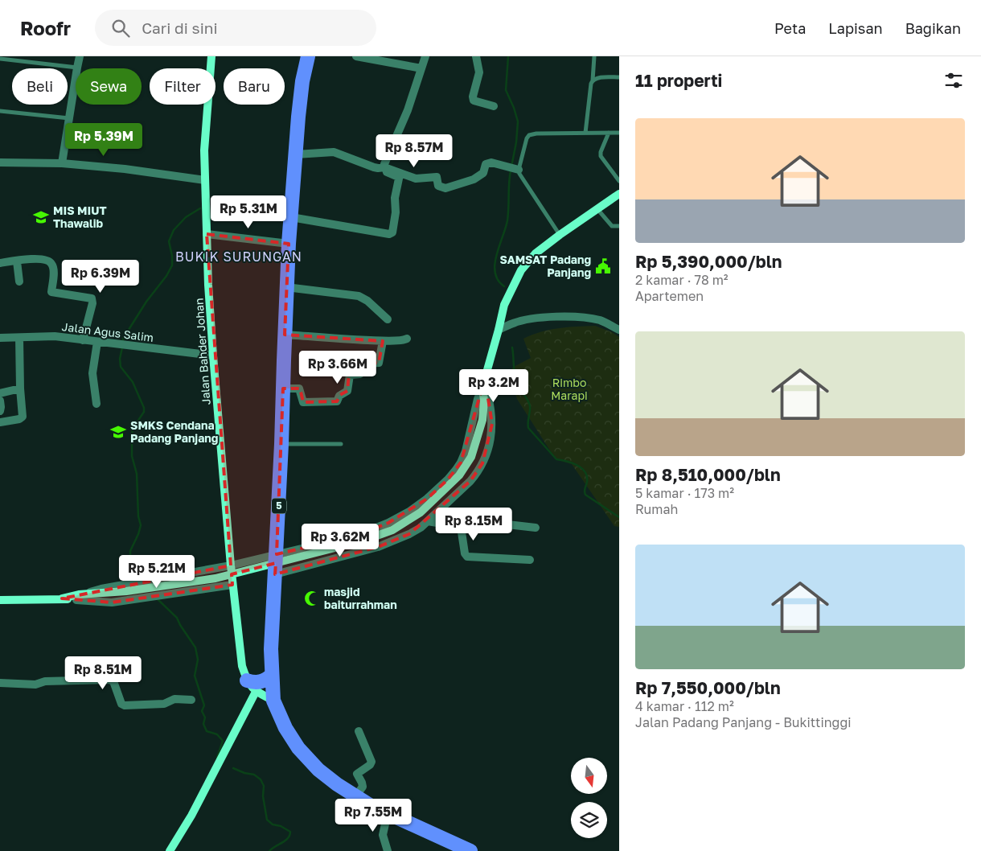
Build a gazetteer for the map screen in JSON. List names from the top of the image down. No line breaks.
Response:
{"streets":{"highway":["5"],"main road":["Jalan Bahder Johan"],"street":["Jalan Agus Salim"]},"crossings":[["Jalan Agus Salim","Jalan Bahder Johan"],["Jalan Bahder Johan","5"]],"districts":["BUKIK SURUNGAN"],"parks":["Rimbo Marapi"],"places":{"school or university":["MIS MIUT Thawalib","SMKS Cendana Padang Panjang"],"public building":["SAMSAT Padang Panjang"],"mosque":["masjid baiturrahman"]},"north":"bottom","page":{"header":"Roofr","search":"Cari di sini","nav":["Peta","Lapisan","Bagikan"],"heading":"11 properti","chip":["Beli","Sewa","Filter","Baru"],"list":[{"name":"Rp 5,390,000/bln","note":"2 kamar · 78 m² · Apartemen"},{"name":"Rp 8,510,000/bln","note":"5 kamar · 173 m² · Rumah"},{"name":"Rp 7,550,000/bln","note":"4 kamar · 112 m² · Jalan Padang Panjang - Bukittinggi"}],"price":["Rp 5.39M","Rp 8.57M","Rp 5.31M","Rp 6.39M","Rp 3.66M","Rp 3.2M","Rp 8.15M","Rp 3.62M","Rp 5.21M","Rp 8.51M","Rp 7.55M"]}}
